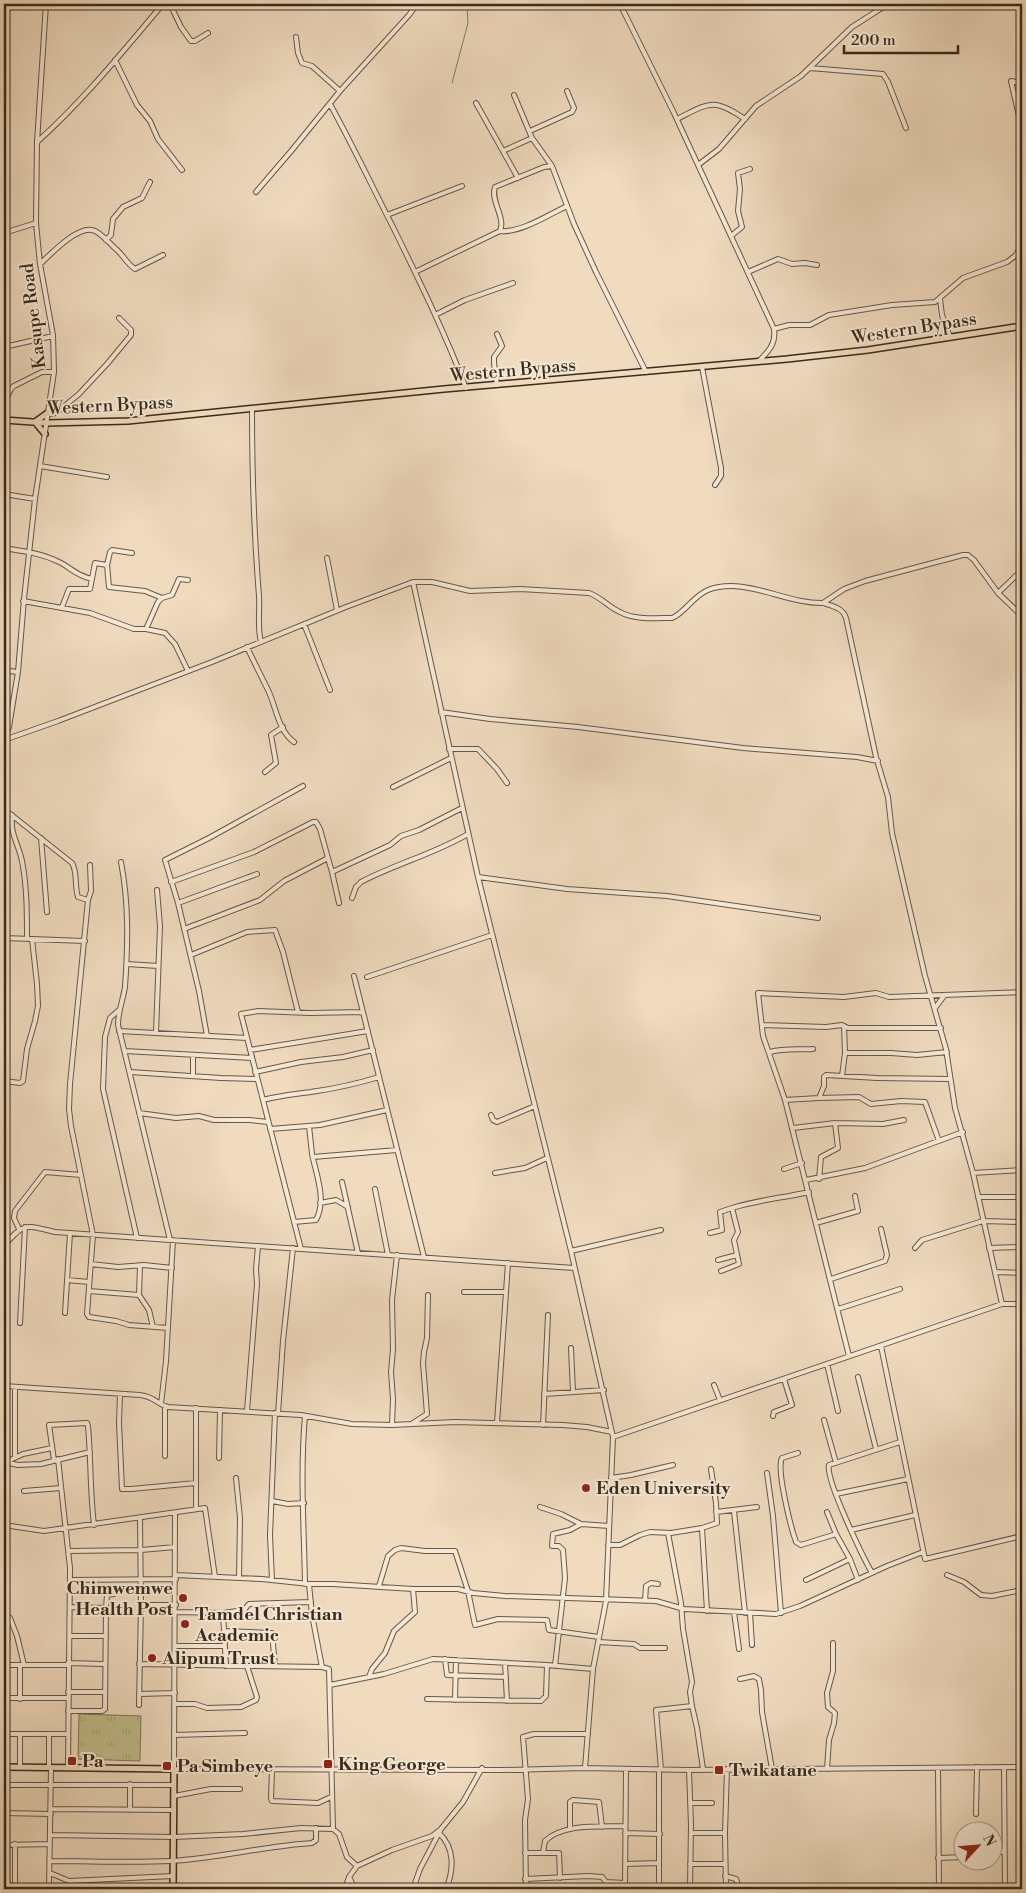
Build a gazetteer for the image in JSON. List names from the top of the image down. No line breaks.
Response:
{"streets":{"main road":["Western Bypass"],"street":["Kasupe Road"]},"crossings":[["Kasupe Road","Western Bypass"]],"places":{"other":["Eden University","Chimwemwe Health Post","Tamdel Christian Academic","Alipum Trust"],"transit":["Pa","King George","Pa Simbeye","Twikatane"]},"scale_bar":"200 m","north":"top right"}
